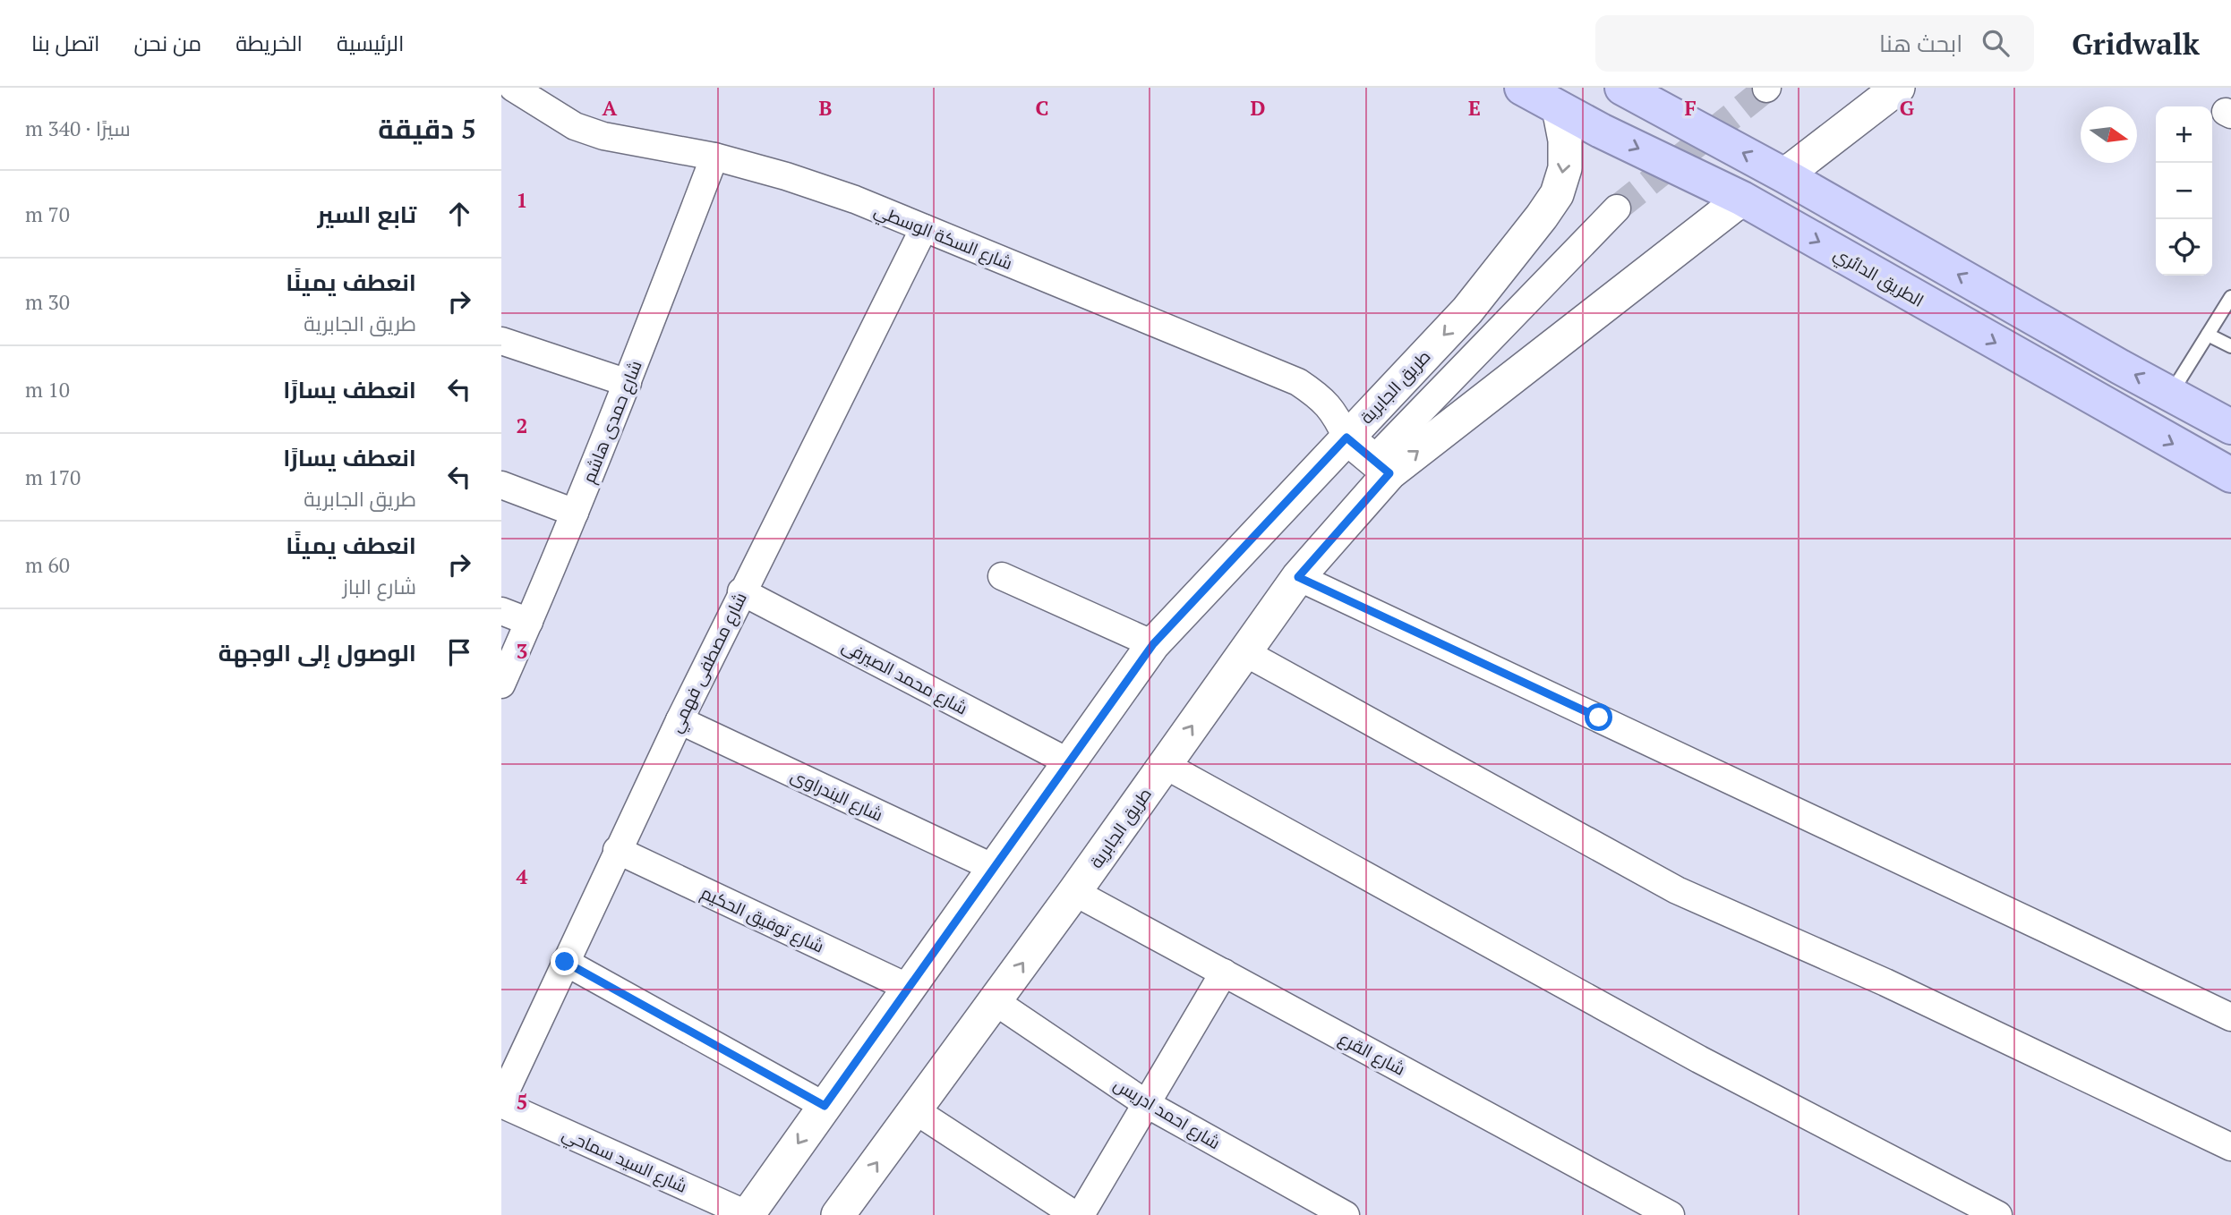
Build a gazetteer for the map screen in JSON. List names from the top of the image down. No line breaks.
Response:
{"streets":{"highway":["الطريق الدائري"],"street":["شارع السكة الوسطي","طريق الجابرية","شارع حمدى هاشم","شارع مصطفى فهمي","شارع محمد الصيرفى","شارع البندراوى","شارع توفيق الحكيم","شارع القرع","شارع احمد ادريس","شارع السيد سماحي"]},"crossings":[["شارع السكة الوسطي","طريق الجابرية"],["شارع السكة الوسطي","شارع حمدى هاشم"],["شارع السكة الوسطي","شارع مصطفى فهمي"],["الطريق الدائري","طريق الجابرية"],["طريق الجابرية","شارع محمد الصيرفى"],["طريق الجابرية","شارع البندراوى"],["طريق الجابرية","شارع توفيق الحكيم"],["طريق الجابرية","شارع القرع"],["طريق الجابرية","شارع احمد ادريس"],["طريق الجابرية","شارع السيد سماحي"],["شارع مصطفى فهمي","شارع محمد الصيرفى"],["شارع مصطفى فهمي","شارع البندراوى"],["شارع مصطفى فهمي","شارع توفيق الحكيم"],["شارع مصطفى فهمي","شارع السيد سماحي"]],"north":"right","page":{"header":"Gridwalk","search":"ابحث هنا","nav":["الرئيسية","الخريطة","من نحن","اتصل بنا"],"heading":["5 دقيقة","سيرًا · 340 m"],"map_buttons":["+","−"],"list":[["تابع السير","70 m"],["انعطف يمينًا","طريق الجابرية","30 m"],["انعطف يسارًا","10 m"],["انعطف يسارًا","طريق الجابرية","170 m"],["انعطف يمينًا","شارع الباز","60 m"],"الوصول إلى الوجهة"]},"grid":{"columns":["A","B","C","D","E","F","G"],"rows":["1","2","3","4","5"]}}
